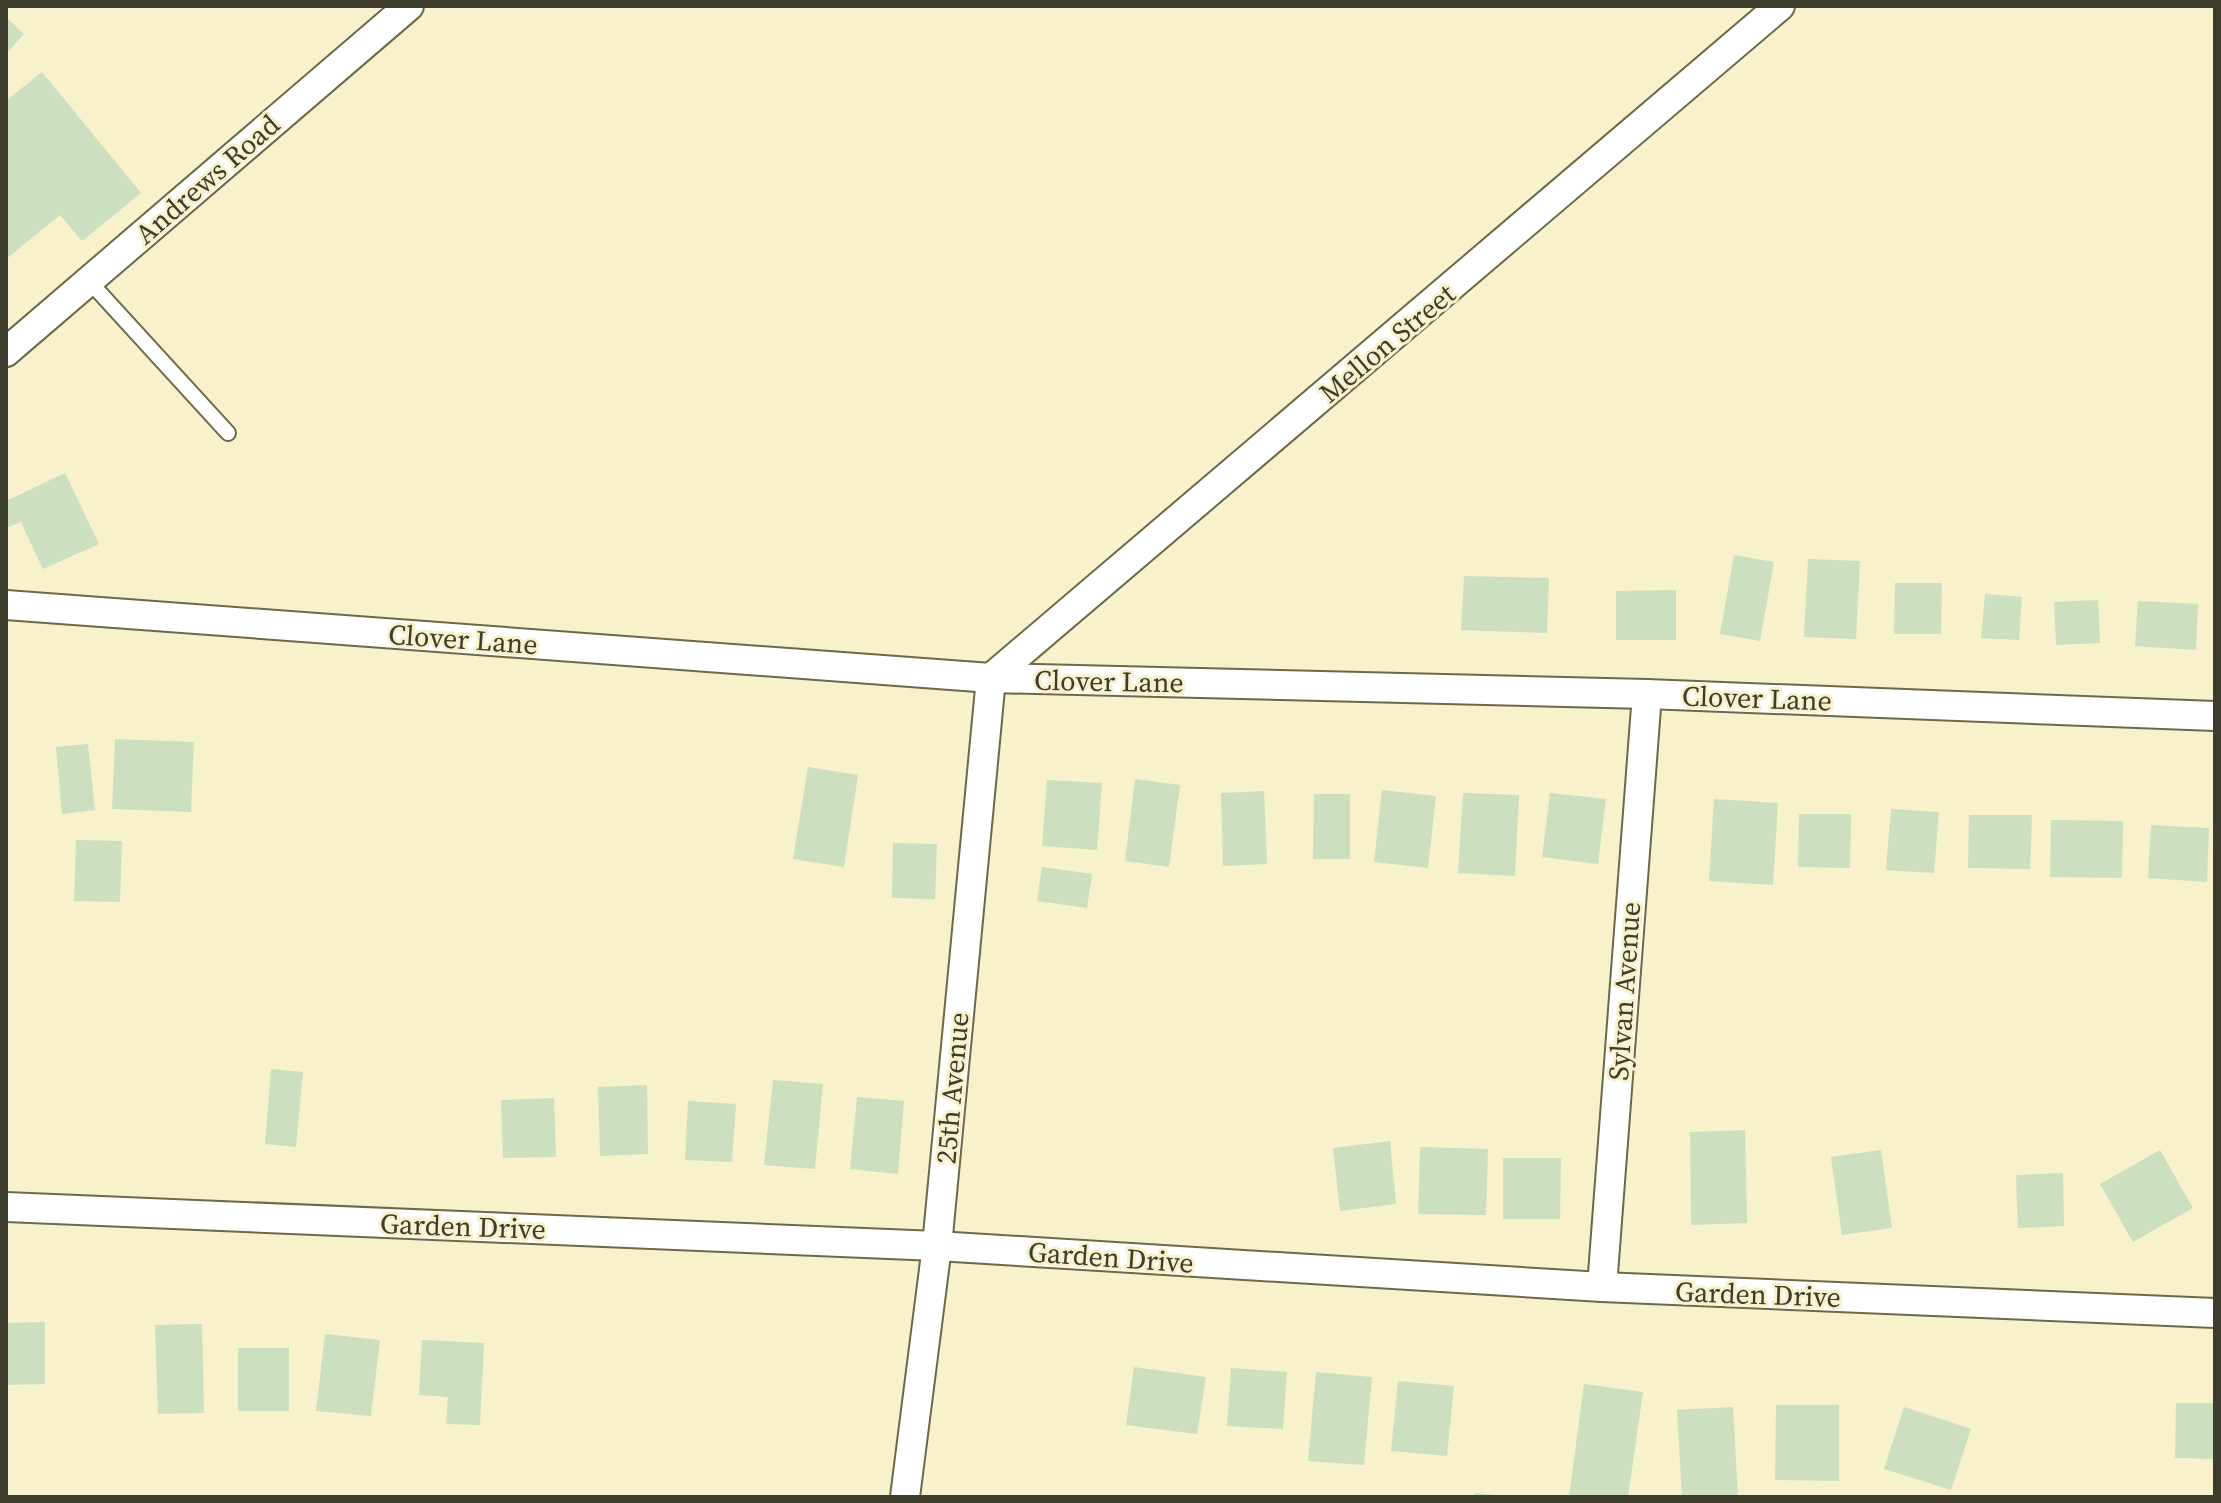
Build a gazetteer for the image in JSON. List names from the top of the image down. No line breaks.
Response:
{"streets":{"street":["Andrews Road","Mellon Street","Clover Lane","Sylvan Avenue","25th Avenue","Garden Drive"]},"crossings":[["Mellon Street","Clover Lane"],["Mellon Street","25th Avenue"],["Clover Lane","Sylvan Avenue"],["Clover Lane","25th Avenue"],["Sylvan Avenue","Garden Drive"],["25th Avenue","Garden Drive"]]}
